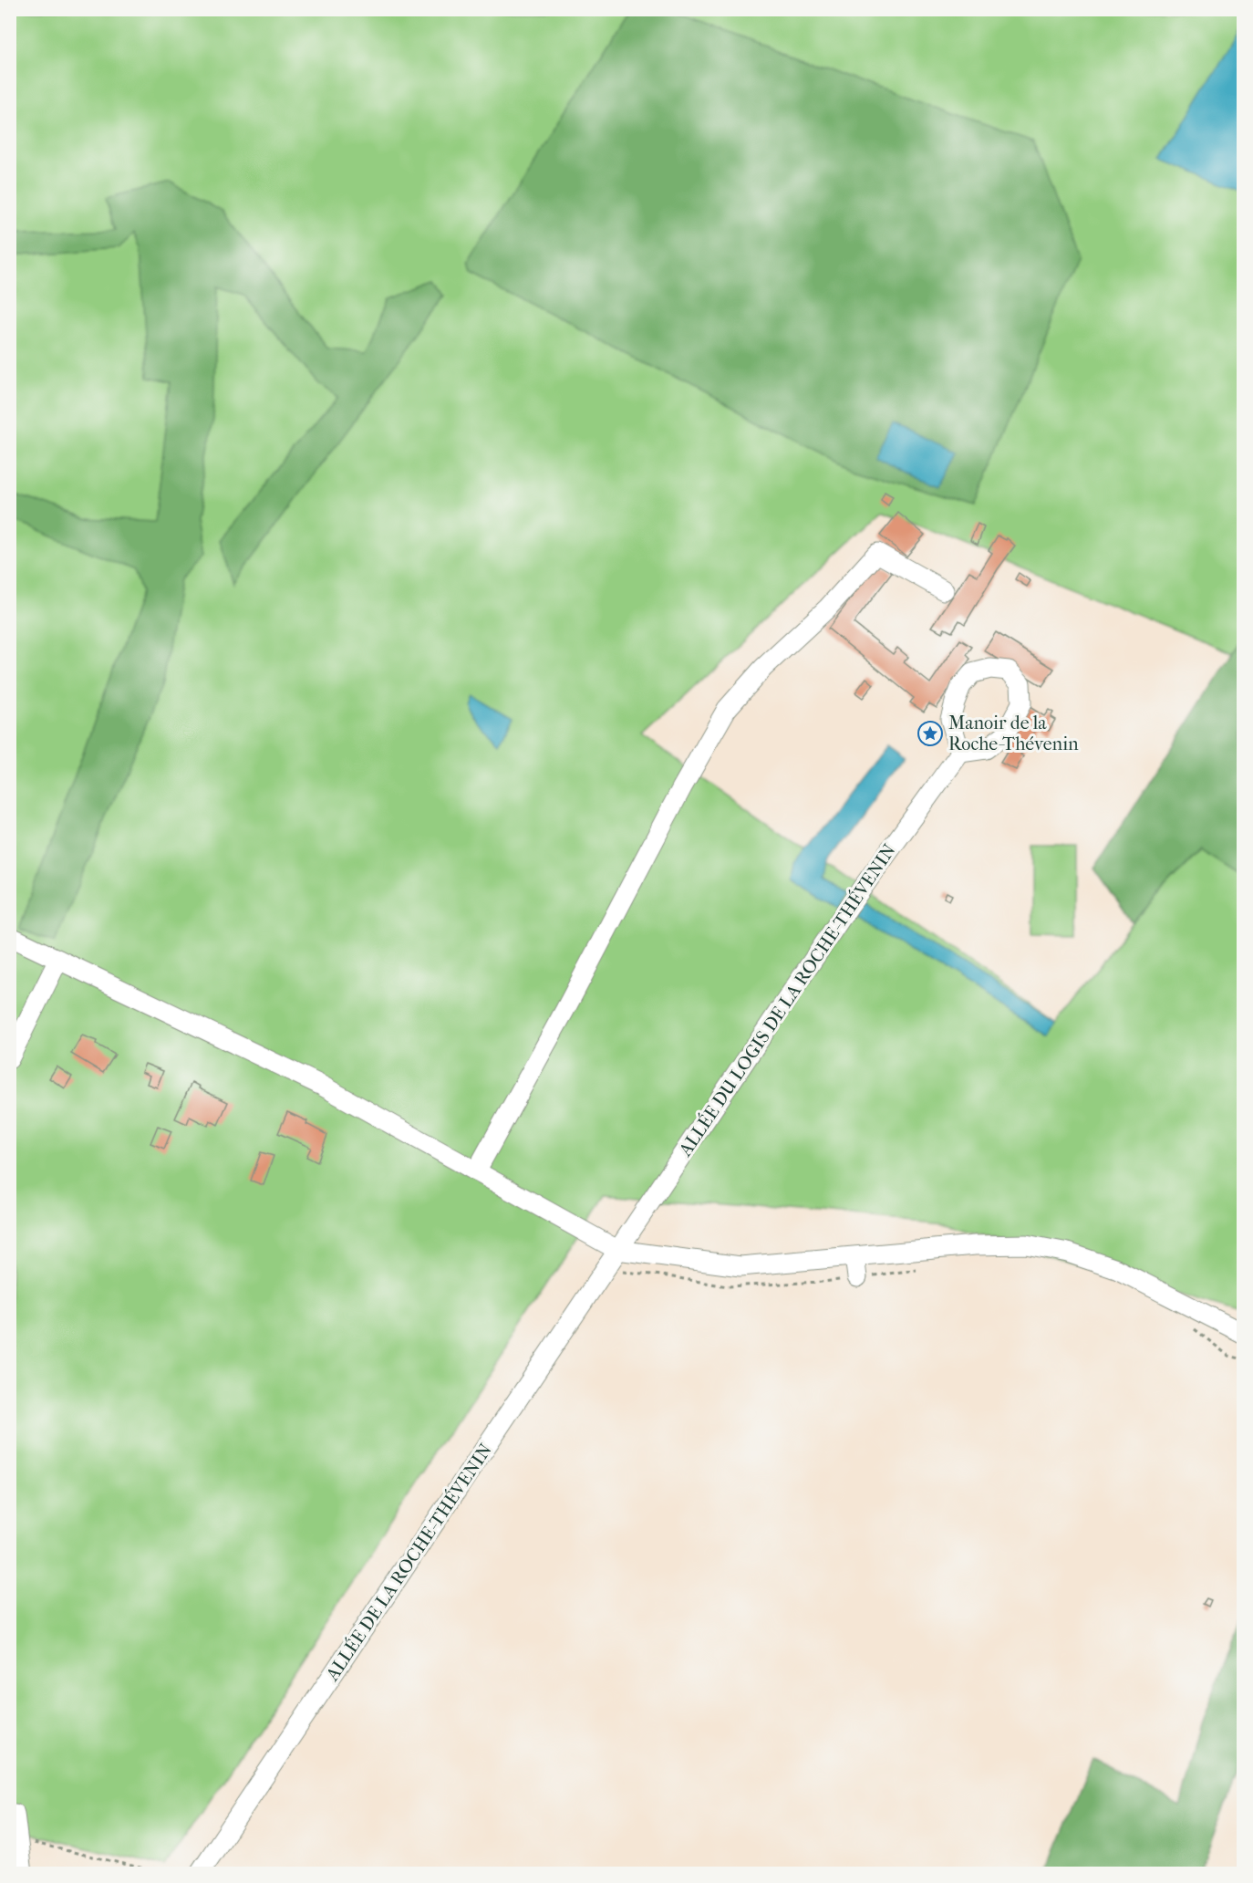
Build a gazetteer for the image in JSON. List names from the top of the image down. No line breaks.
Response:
{"streets":{"street":["ALLÉE DU LOGIS DE LA ROCHE-THÉVENIN","ALLÉE DE LA ROCHE-THÉVENIN"]},"crossings":[["ALLÉE DU LOGIS DE LA ROCHE-THÉVENIN","ALLÉE DE LA ROCHE-THÉVENIN"]],"places":{"place":["Manoir de la Roche-Thévenin"]}}
